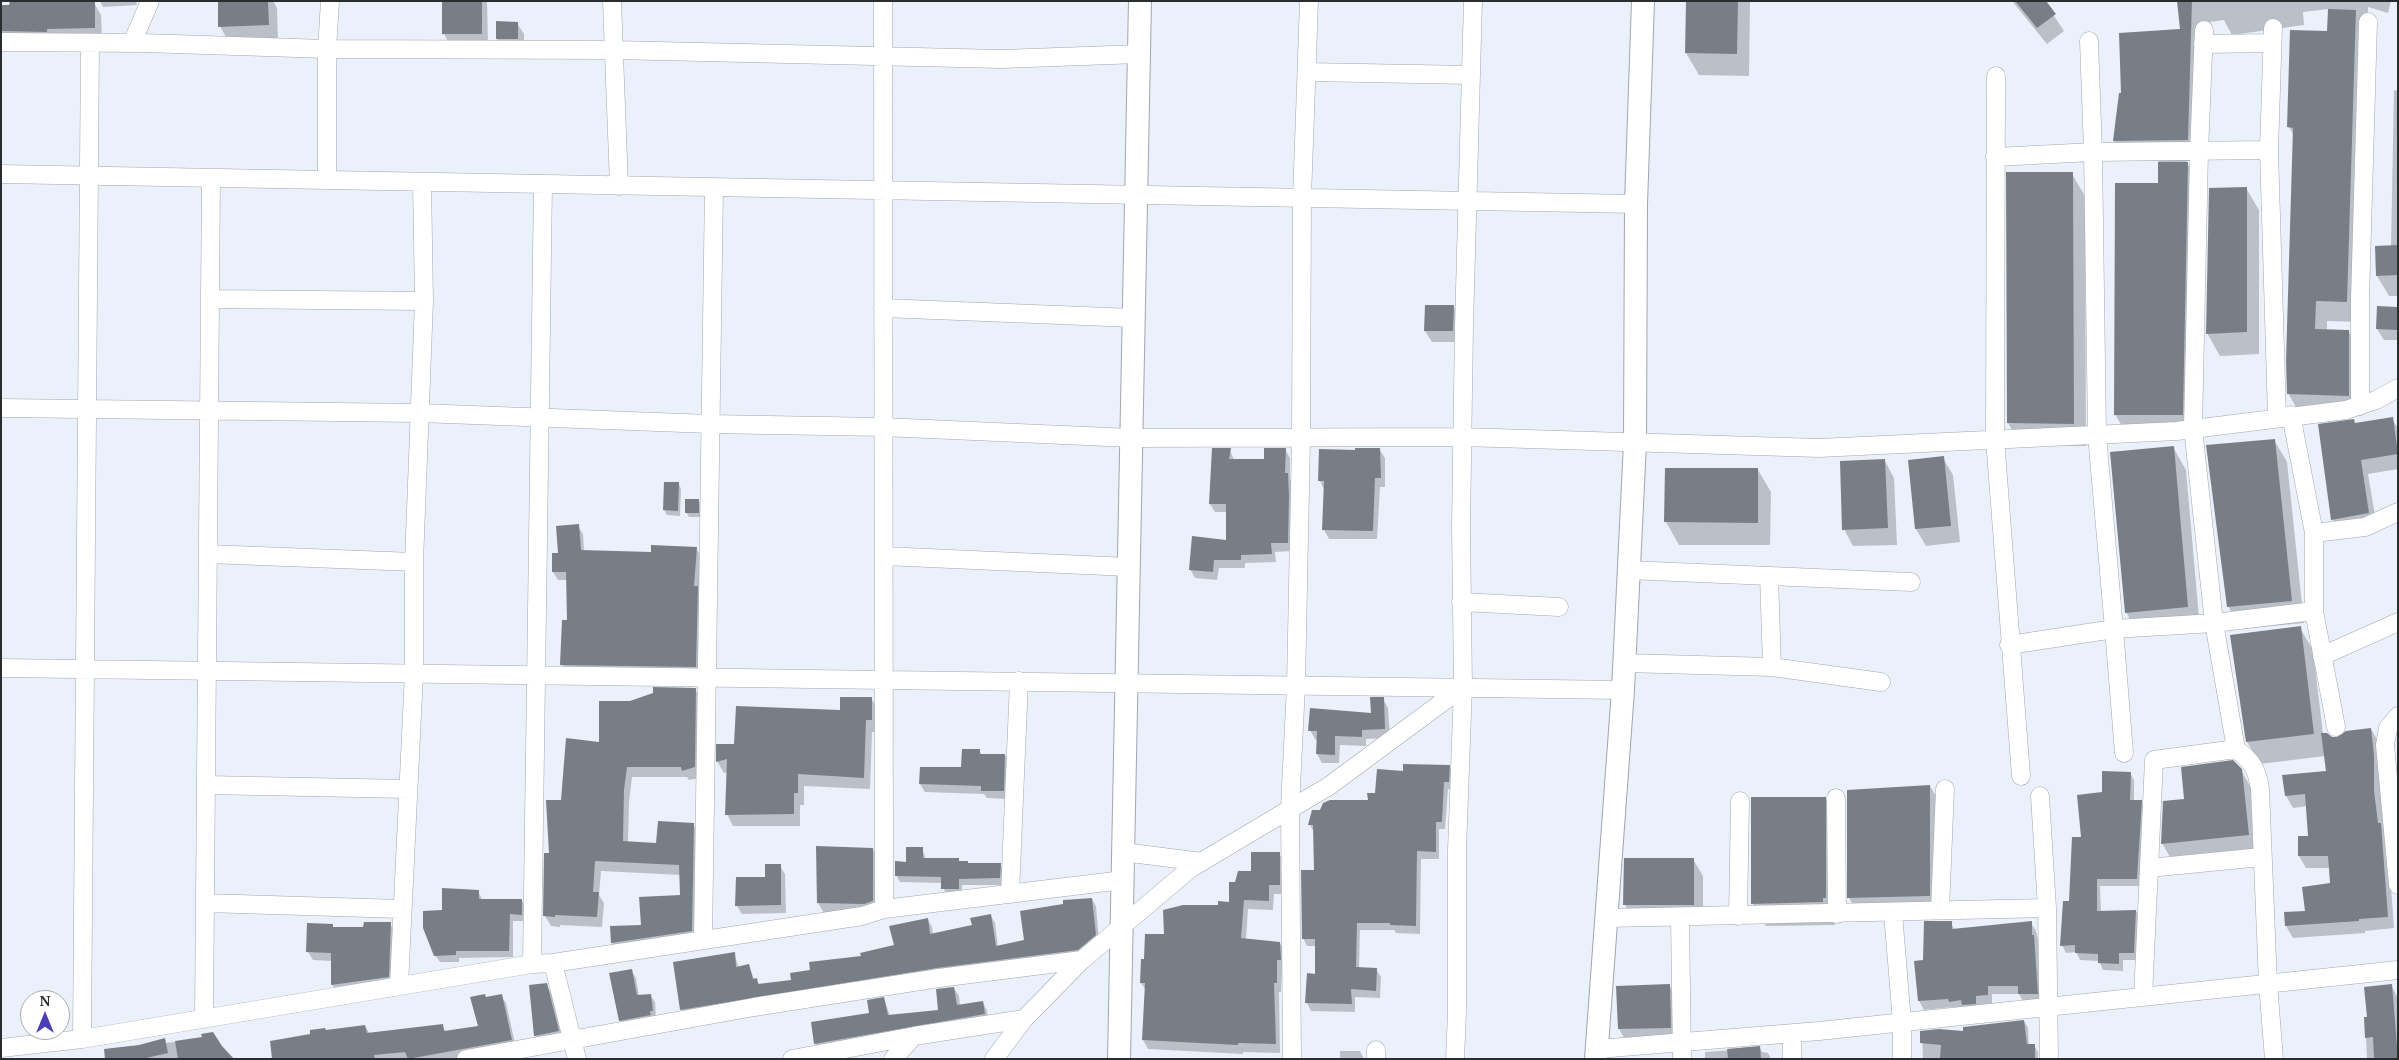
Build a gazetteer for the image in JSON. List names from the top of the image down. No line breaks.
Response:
{"north":"top"}
